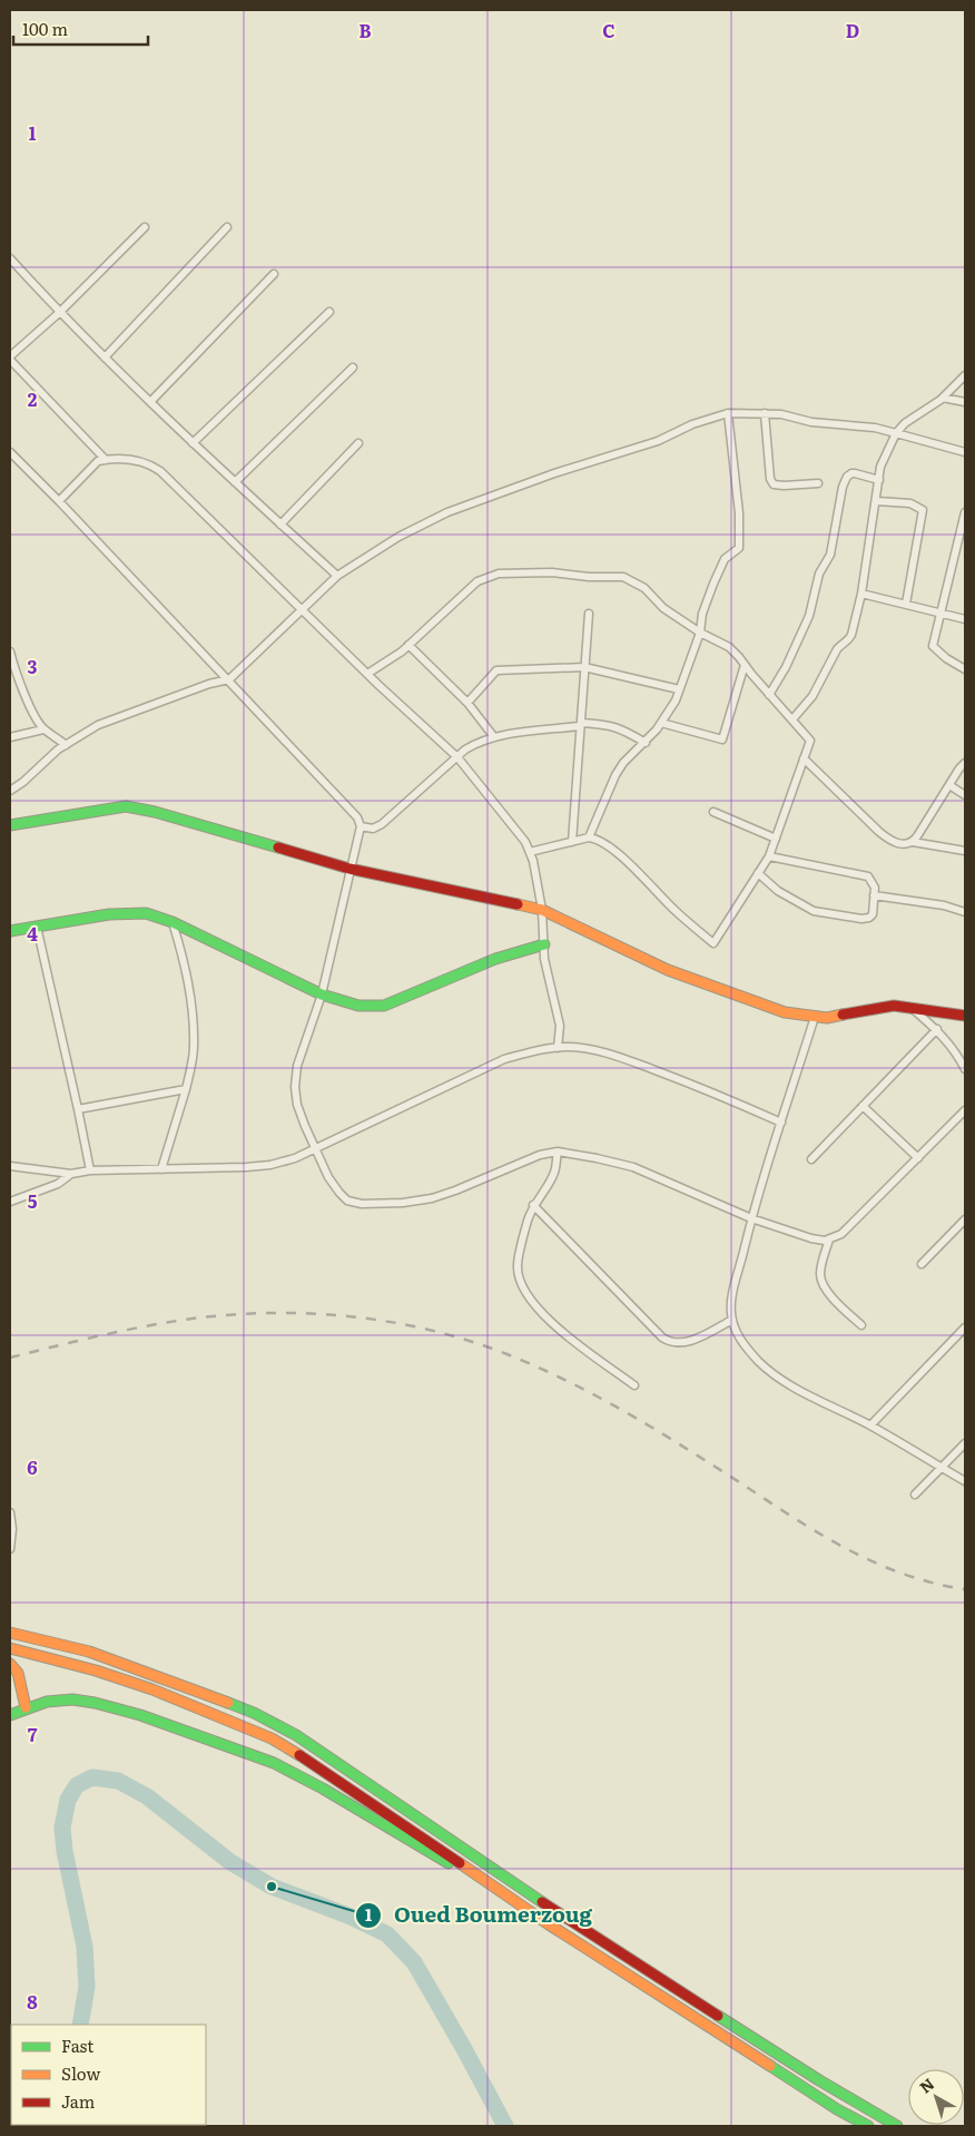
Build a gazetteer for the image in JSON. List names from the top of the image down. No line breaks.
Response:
{"places":["Oued Boumerzoug"],"legend":["Fast","Slow","Jam"],"scale_bar":"100 m","north":"top left","grid":{"columns":["B","C","D"],"rows":["1","2","3","4","5","6","7","8"]}}
